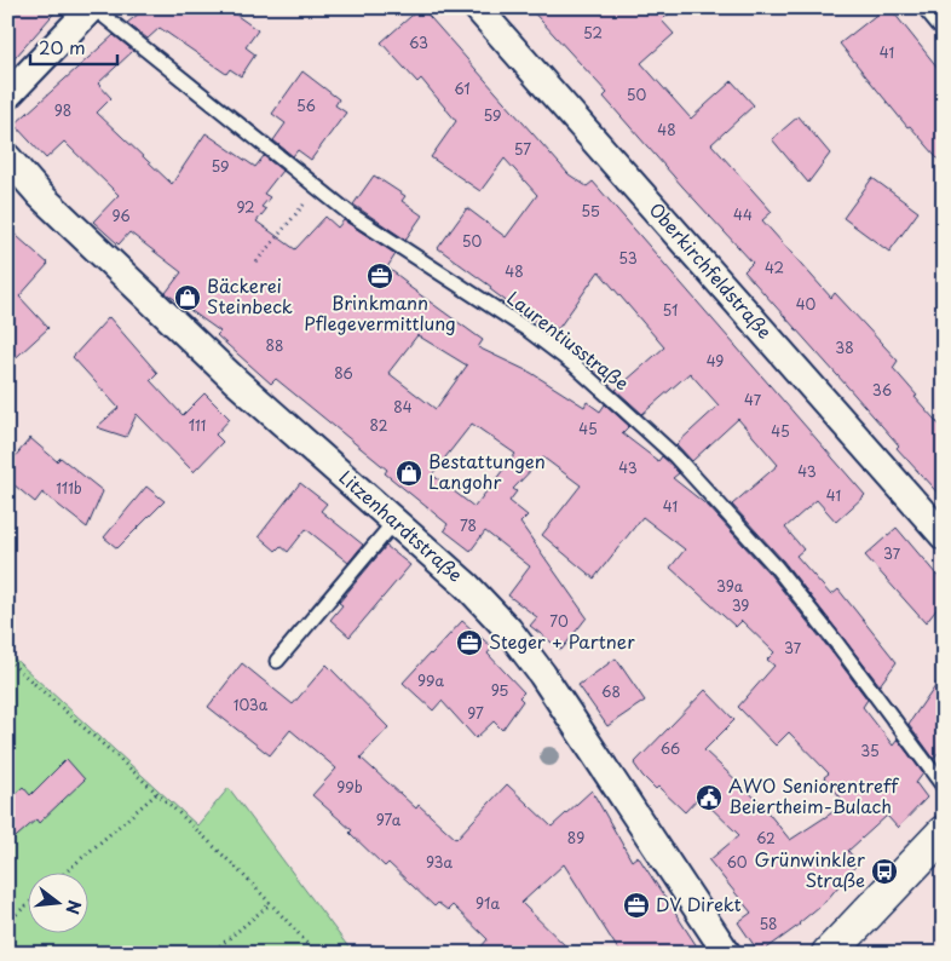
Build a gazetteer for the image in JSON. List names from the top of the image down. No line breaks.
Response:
{"streets":{"street":["Oberkirchfeldstraße","Litzenhardtstraße"],"lane":["Laurentiusstraße"]},"places":{"office":["Brinkmann Pflegevermittlung","Steger + Partner","DV Direkt"],"shop":["Bäckerei Steinbeck","Bestattungen Langohr"],"public building":["AWO Seniorentreff Beiertheim-Bulach"],"bus stop":["Grünwinkler Straße"]},"house_numbers":["52","63","41","61","50","56","98","59","48","57","59","92","55","44","96","50","53","42","48","40","51","88","38","49","86","36","47","84","111","82","45","45","43","43","111b","41","41","78","37","39a","39","70","37","99a","95","68","103a","97","66","35","99b","97a","89","62","93a","60","91a","58"],"scale_bar":"20 m","north":"right"}
